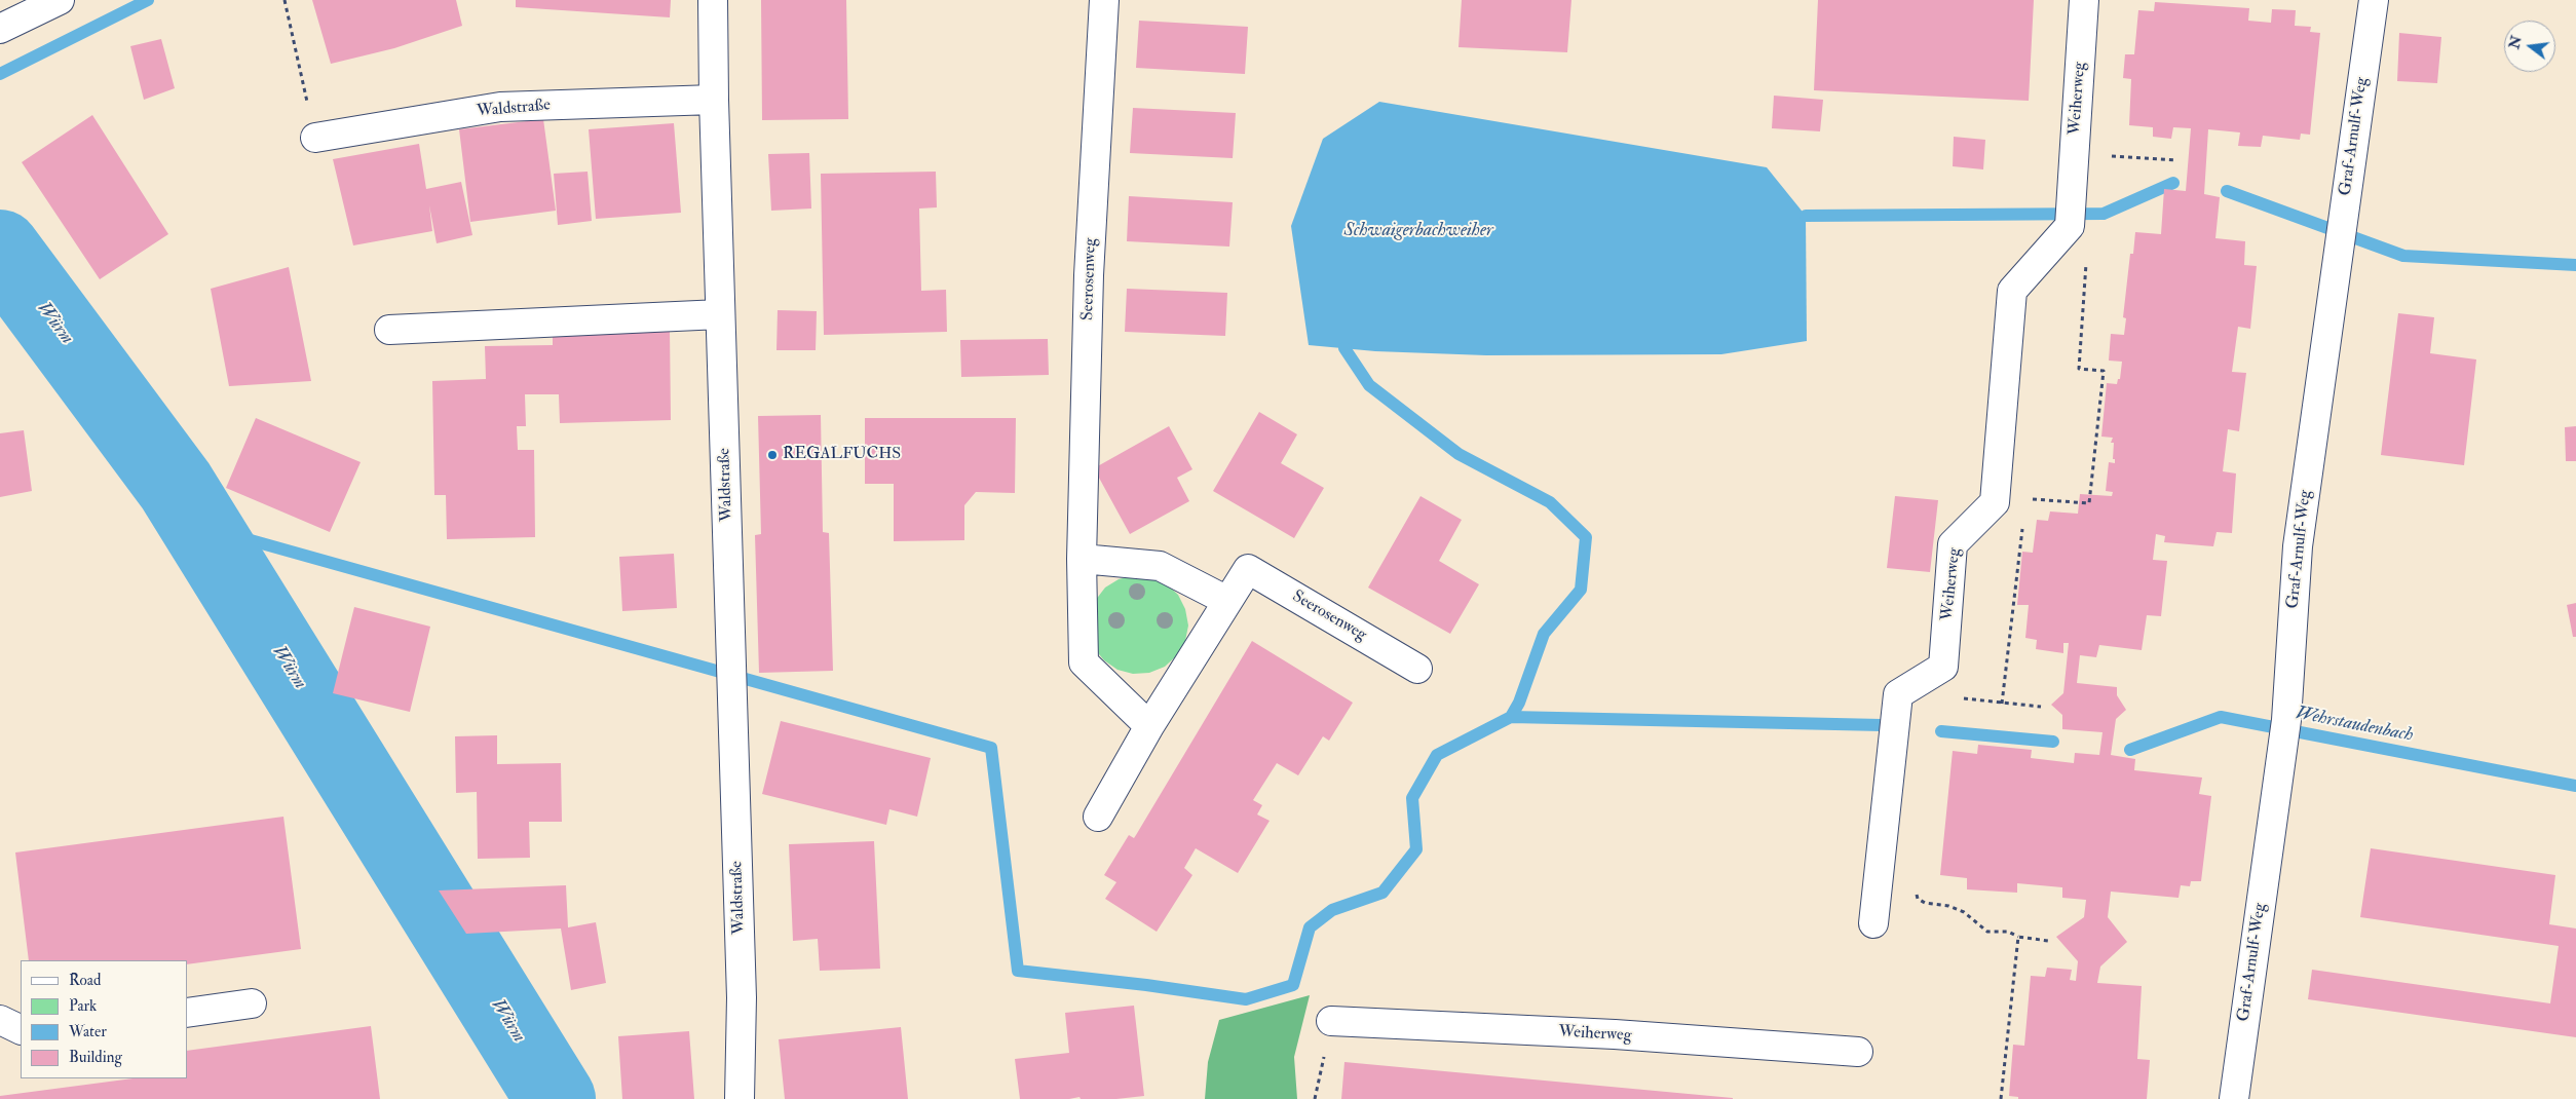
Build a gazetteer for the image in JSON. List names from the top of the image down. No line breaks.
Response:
{"streets":{"street":["Weiherweg","Waldstraße","Graf-Arnulf-Weg","Seerosenweg"]},"water":["Schwaigerbachweiher","Würm","Wehrstaudenbach"],"places":["REGALFUCHS"],"legend":["Road","Park","Water","Building"],"north":"left"}
